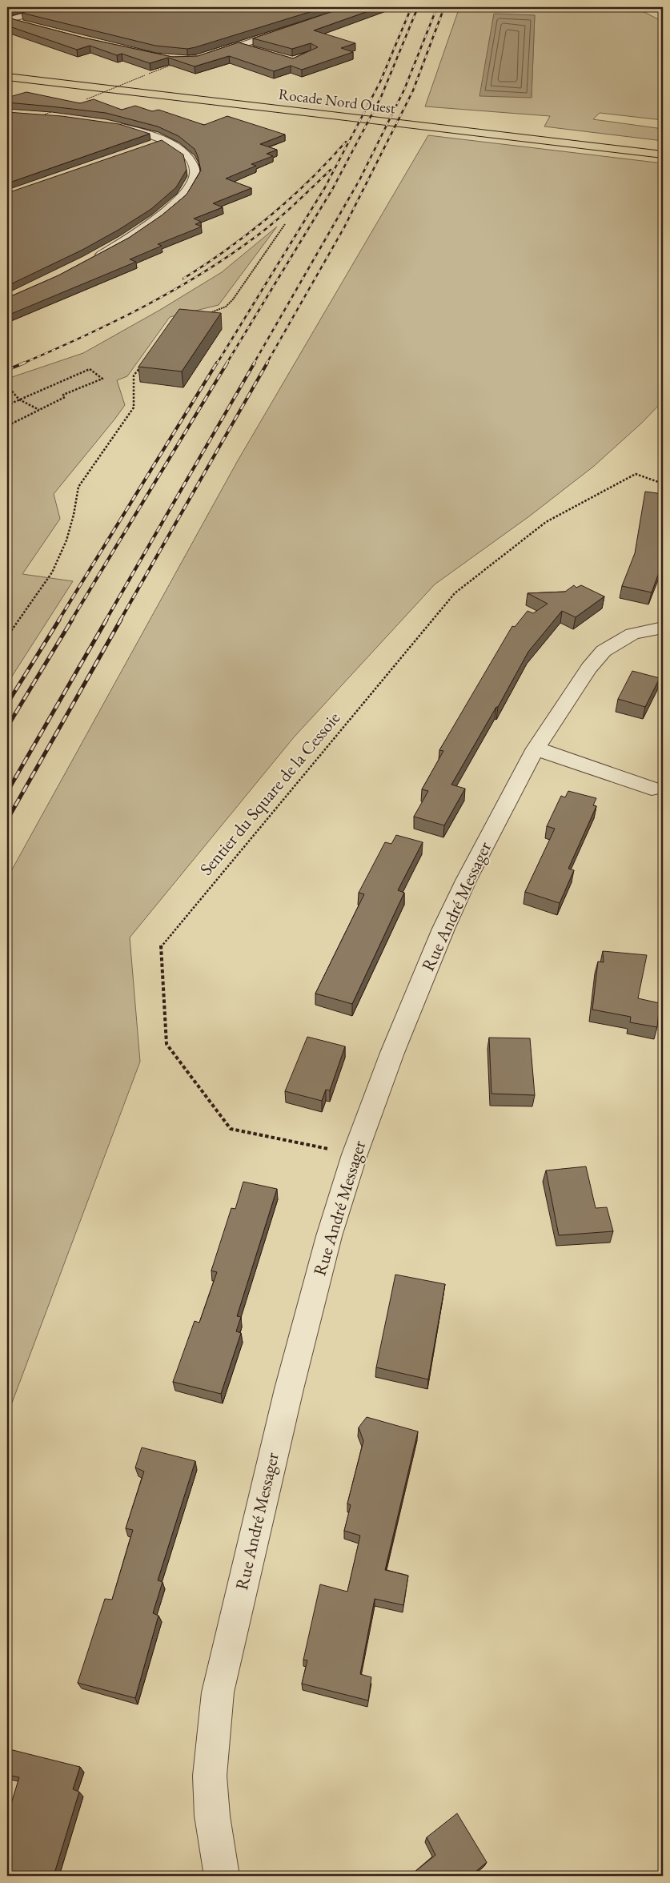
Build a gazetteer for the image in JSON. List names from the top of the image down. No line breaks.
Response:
{"streets":{"highway":["Rocade Nord Ouest"],"street":["Rue André Messager"],"path":["Sentier du Square de la Cessoie"]},"crossings":[["Sentier du Square de la Cessoie","Rue André Messager"]]}
